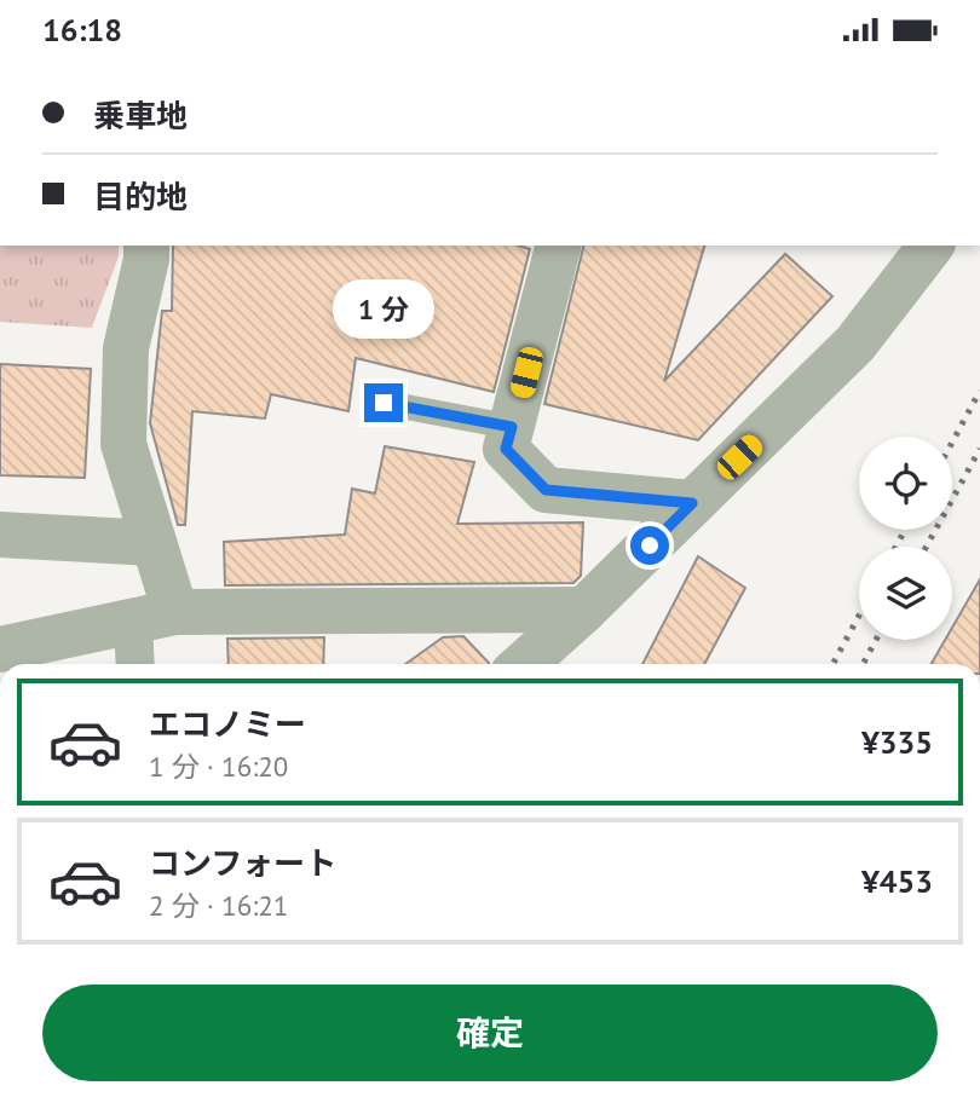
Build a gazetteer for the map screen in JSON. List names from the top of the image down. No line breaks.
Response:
{"page":{"status":"16:18","banner":["乗車地","目的地"],"bubble":"1 分","list":[{"name":"エコノミー","note":"1 分 · 16:20","value":"¥335"},{"name":"コンフォート","note":"2 分 · 16:21","value":"¥453"}],"buttons":"確定"}}
